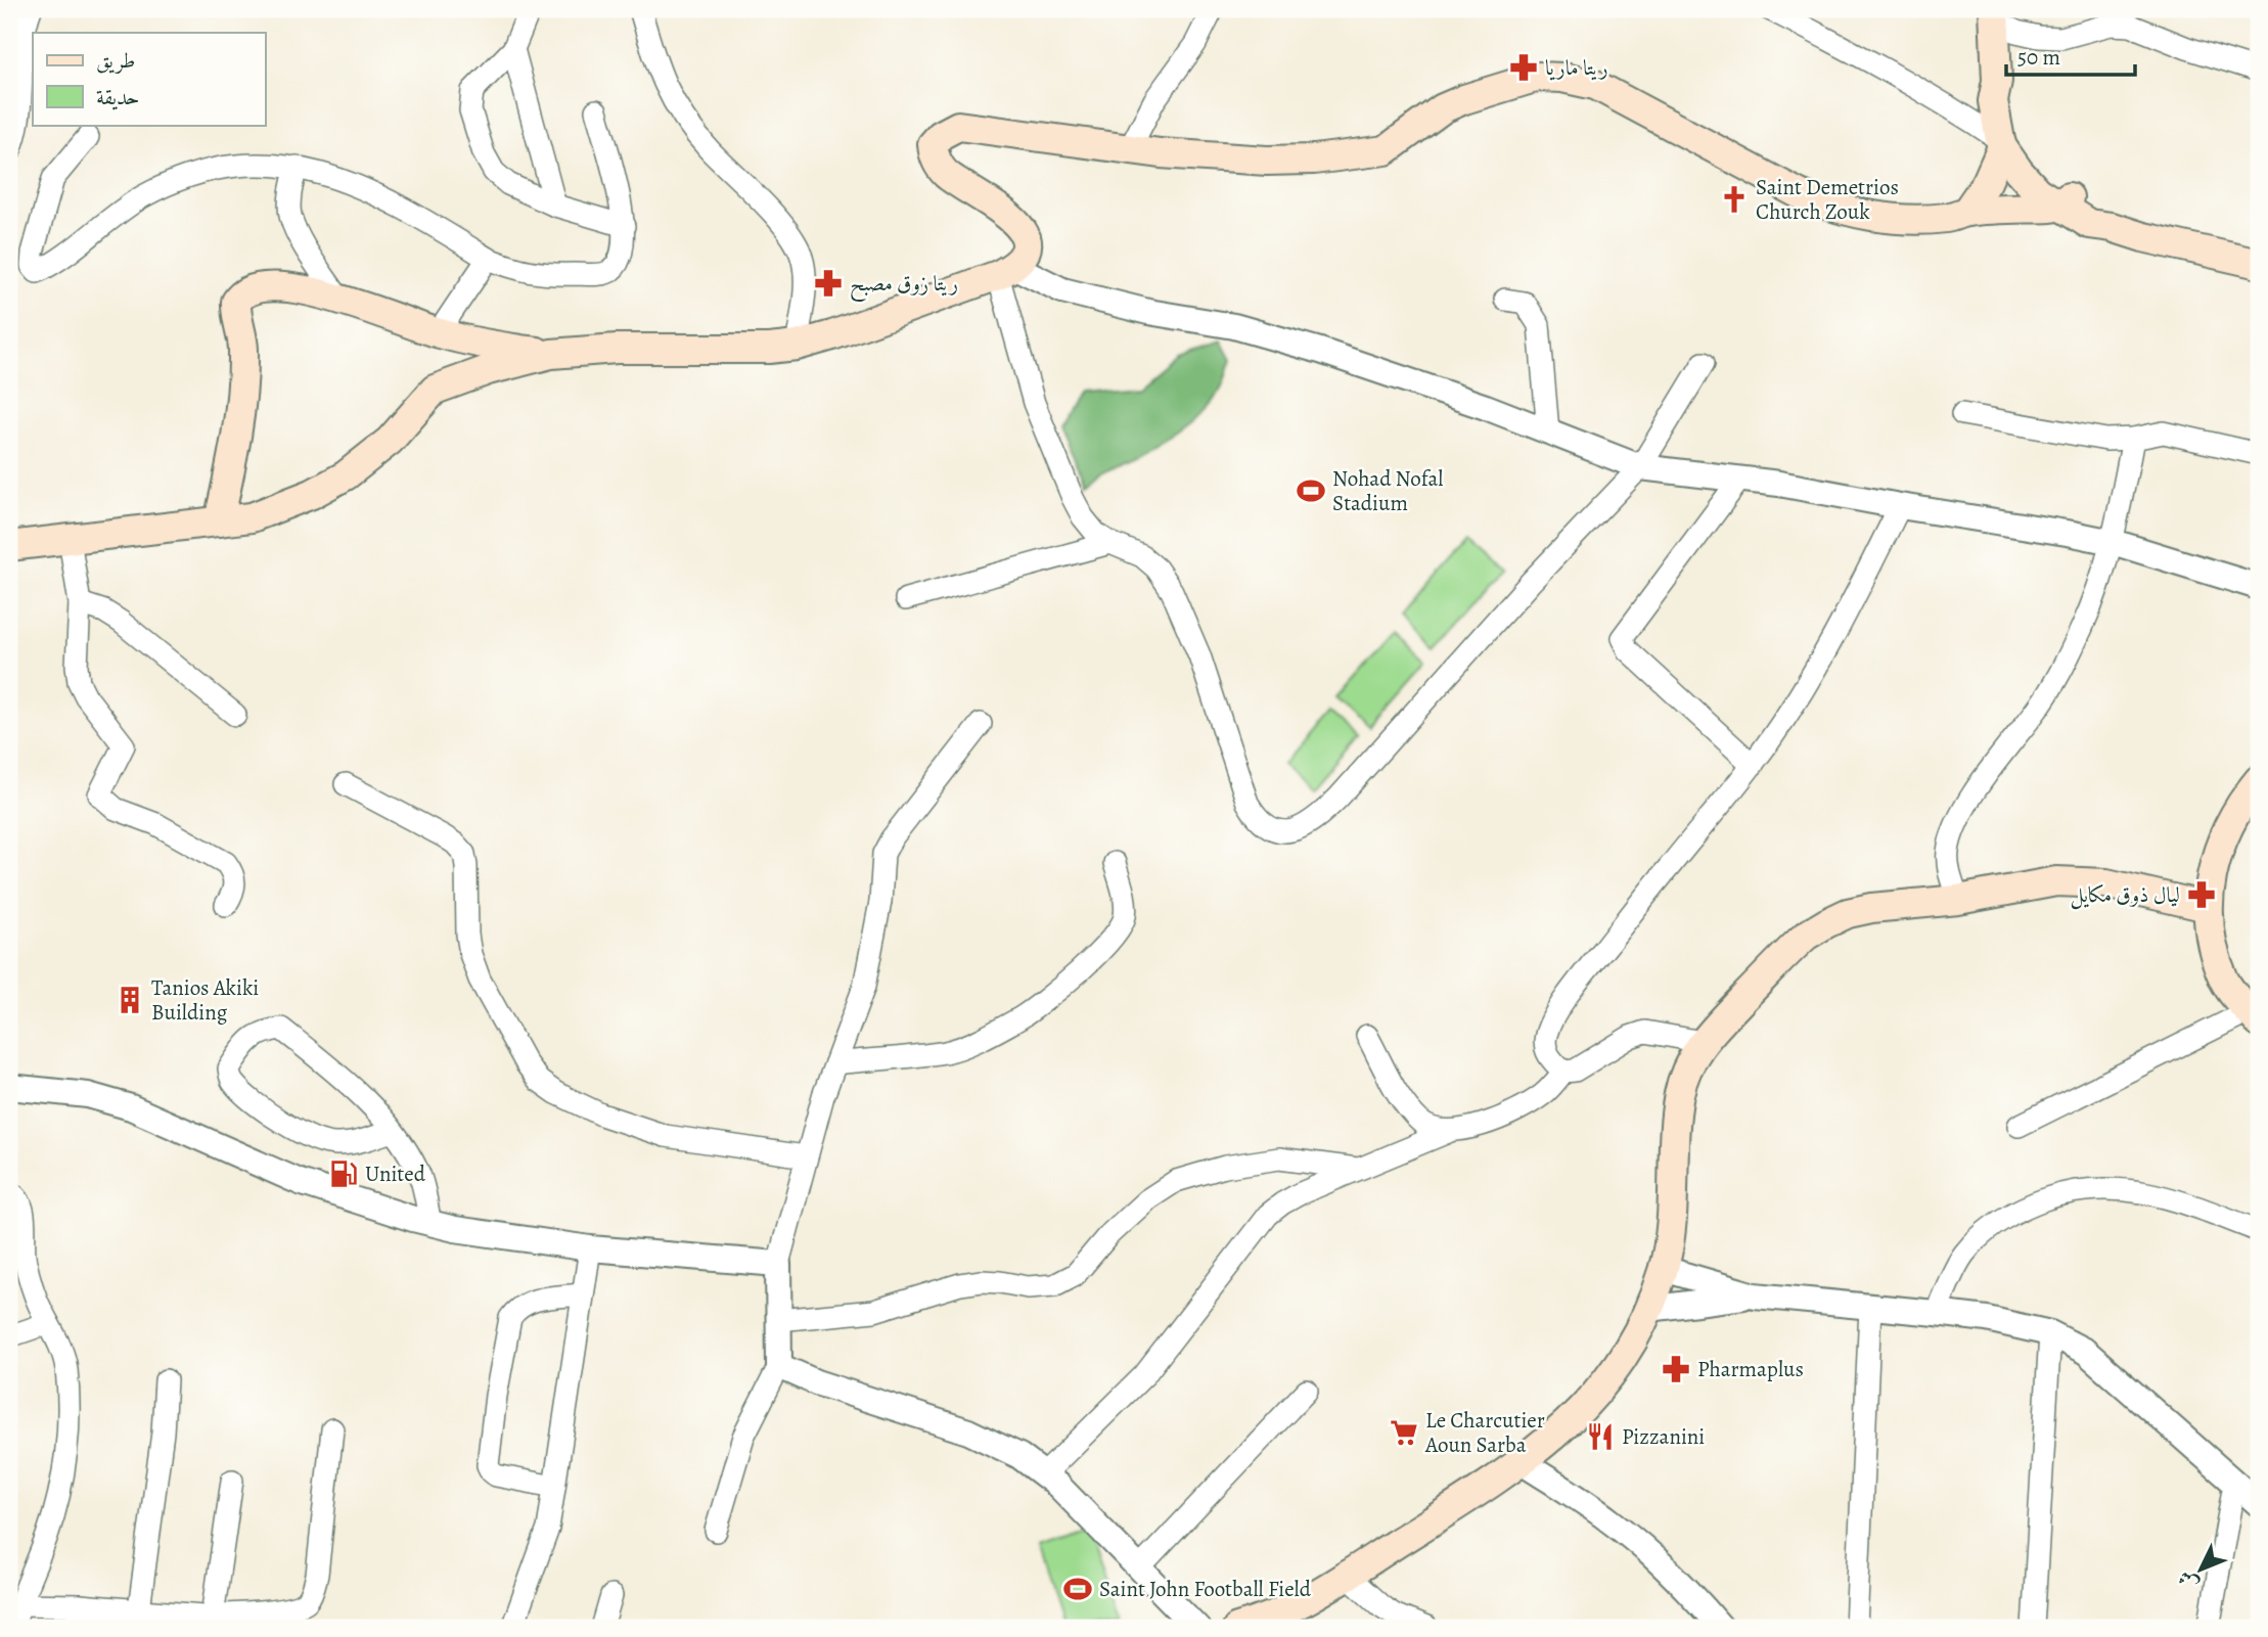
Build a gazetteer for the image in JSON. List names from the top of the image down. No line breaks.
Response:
{"places":{"pharmacy":["ريتا ماريا","ريتا زوق مصبح","ليال ذوق مكايل","Pharmaplus"],"church":["Saint Demetrios Church Zouk"],"sports":["Nohad Nofal Stadium","Saint John Football Field"],"building":["Tanios Akiki Building"],"fuel station":["United"],"supermarket":["Le Charcutier Aoun Sarba"],"restaurant":["Pizzanini"]},"legend":["طريق","حديقة"],"scale_bar":"50 m","north":"bottom left"}
